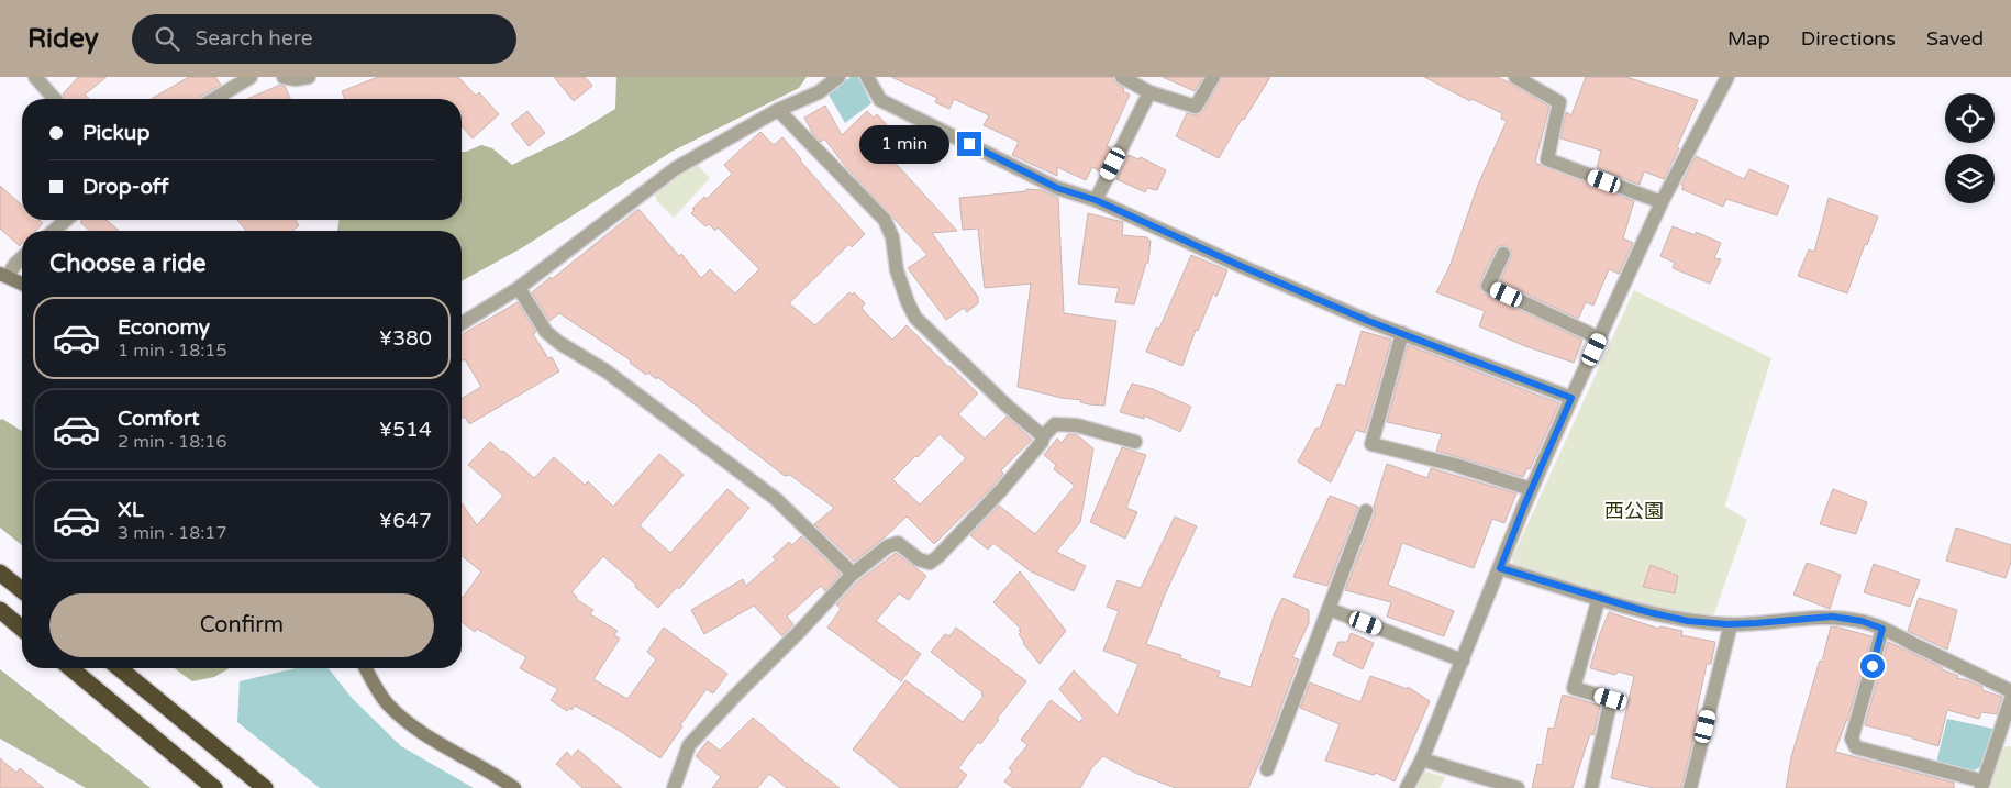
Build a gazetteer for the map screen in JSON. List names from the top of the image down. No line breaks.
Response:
{"parks":["西公園"],"page":{"header":"Ridey","search":"Search here","nav":["Map","Directions","Saved"],"banner":["Pickup","Drop-off"],"bubble":"1 min","heading":"Choose a ride","list":[{"name":"Economy","note":"1 min · 18:15","value":"¥380"},{"name":"Comfort","note":"2 min · 18:16","value":"¥514"},{"name":"XL","note":"3 min · 18:17","value":"¥647"}],"buttons":"Confirm"}}
